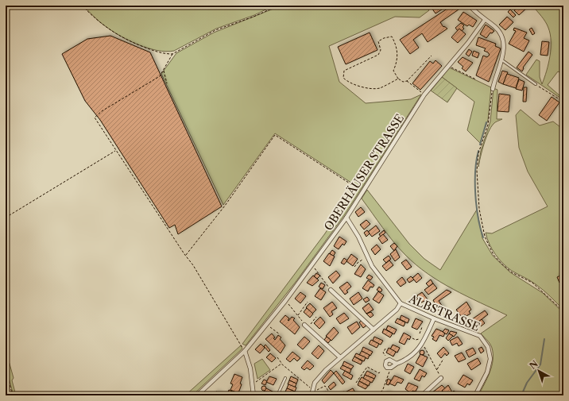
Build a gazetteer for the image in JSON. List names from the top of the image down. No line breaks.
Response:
{"streets":{"street":["OBERHÄUSER STRASSE","ALBSTRASSE"]},"crossings":[["OBERHÄUSER STRASSE","ALBSTRASSE"]],"north":"top left"}
